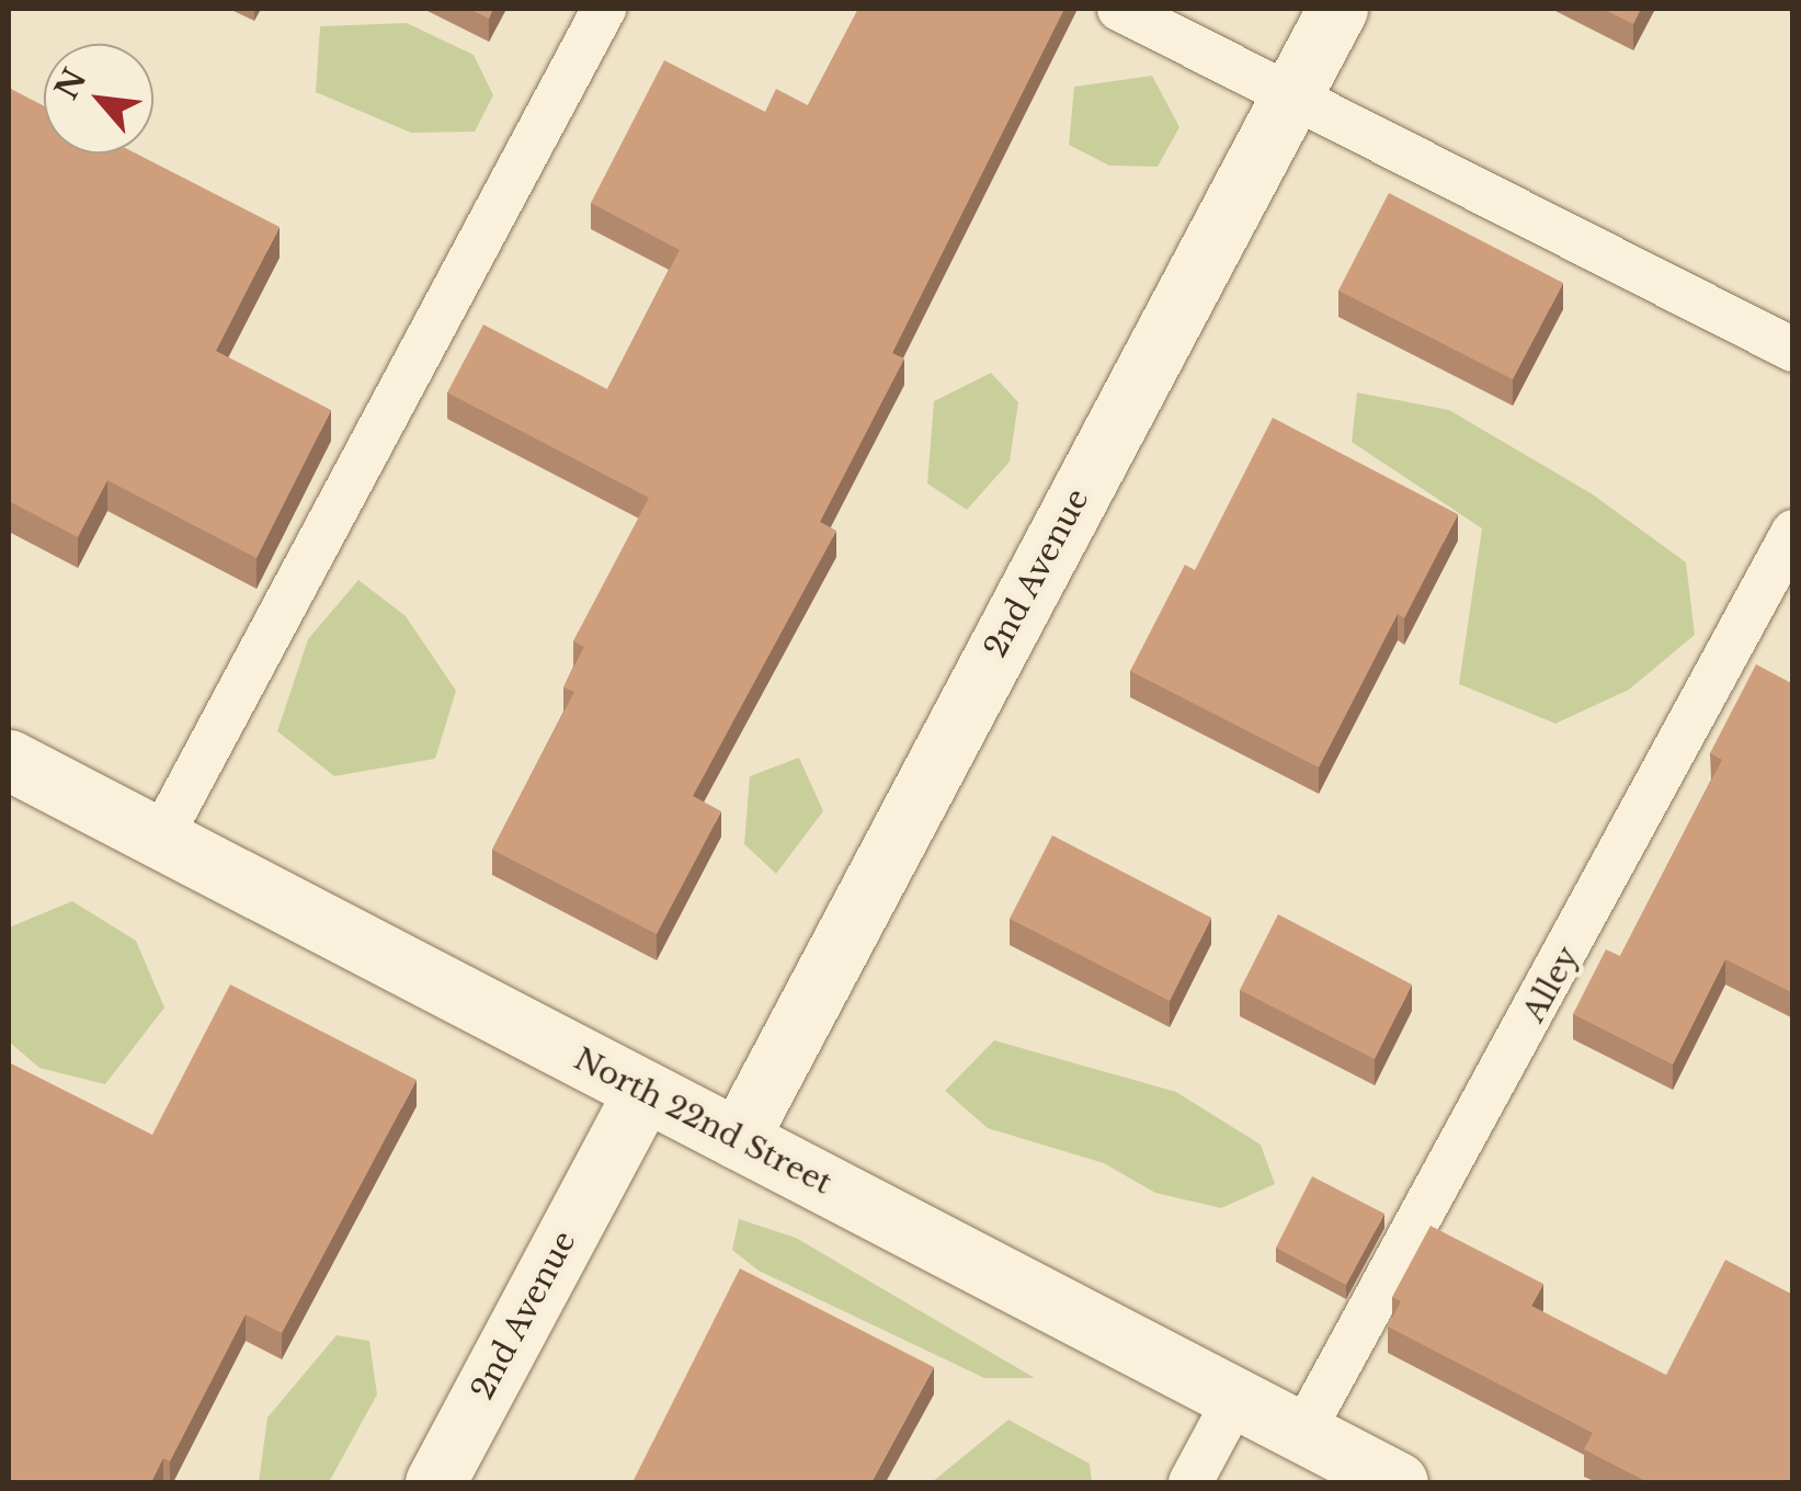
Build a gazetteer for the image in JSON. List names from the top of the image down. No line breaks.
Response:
{"streets":{"street":["2nd Avenue","North 22nd Street"],"lane":["Alley"]},"crossings":[["2nd Avenue","North 22nd Street"],["Alley","North 22nd Street"]],"north":"top left"}
